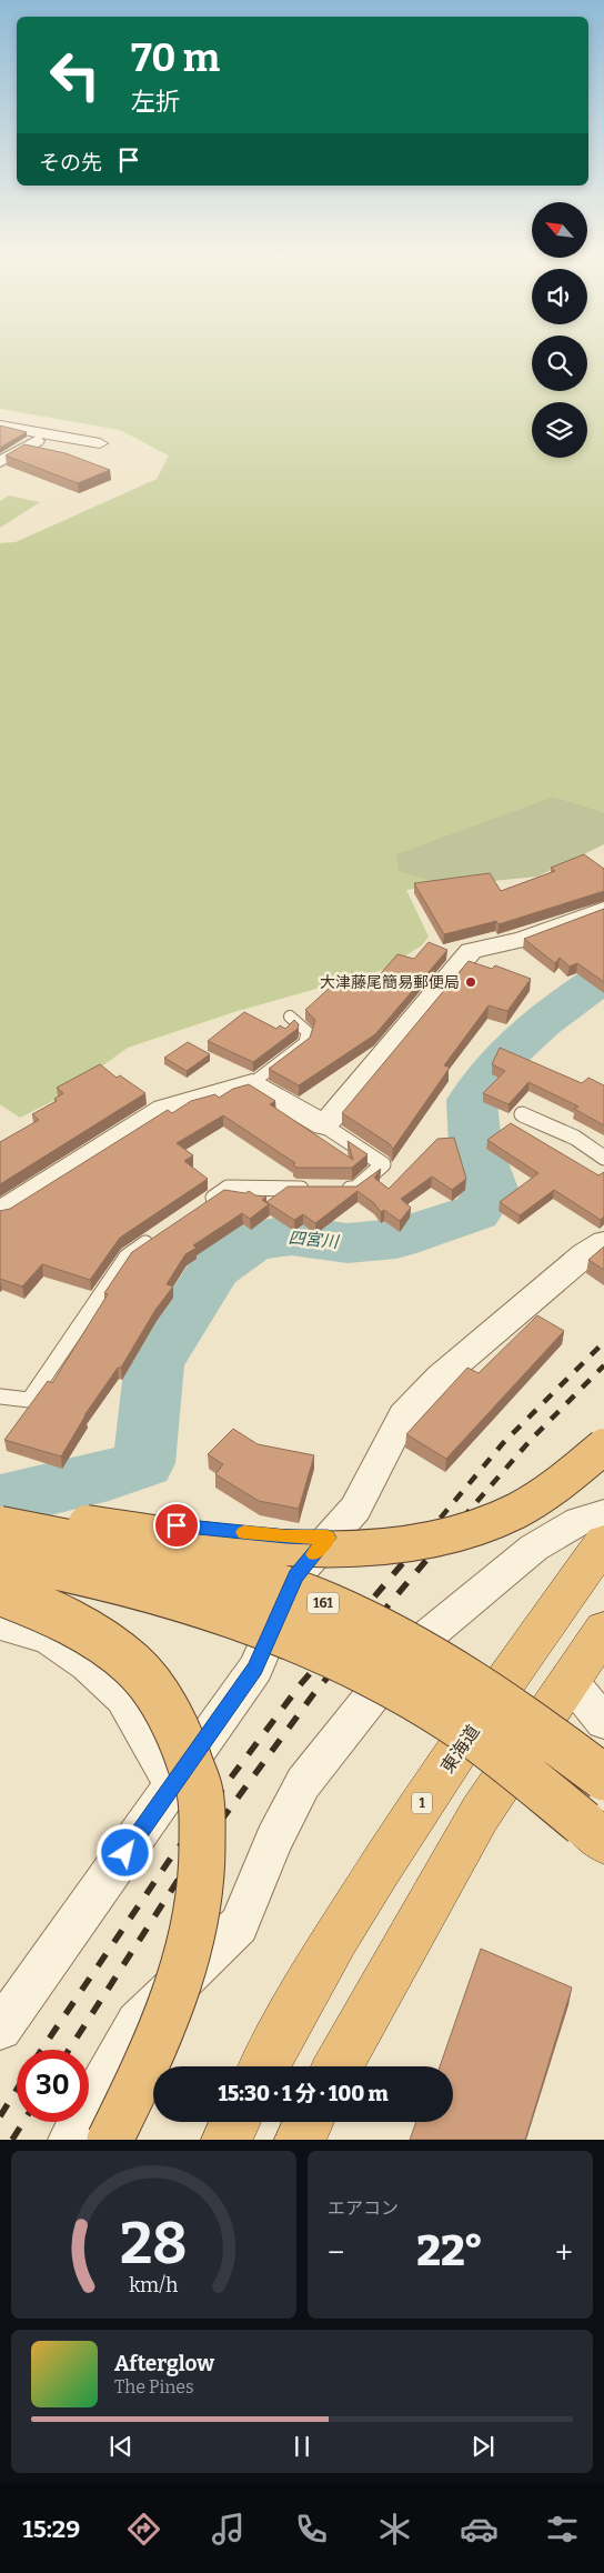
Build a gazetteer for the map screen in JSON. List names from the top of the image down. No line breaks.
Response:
{"streets":{"highway":["161","東海道","1"]},"water":["四宮川"],"places":["大津藤尾簡易郵便局"],"north":"top left","page":{"turn":["70 m","左折"],"then":"その先","limit":"30","trip":"15:30 · 1 分 · 100 m","tile":"エアコン","heat":["−","22°","+"],"song":["Afterglow","The Pines"],"tabs":"15:29","gauge":["28","km/h"]}}
